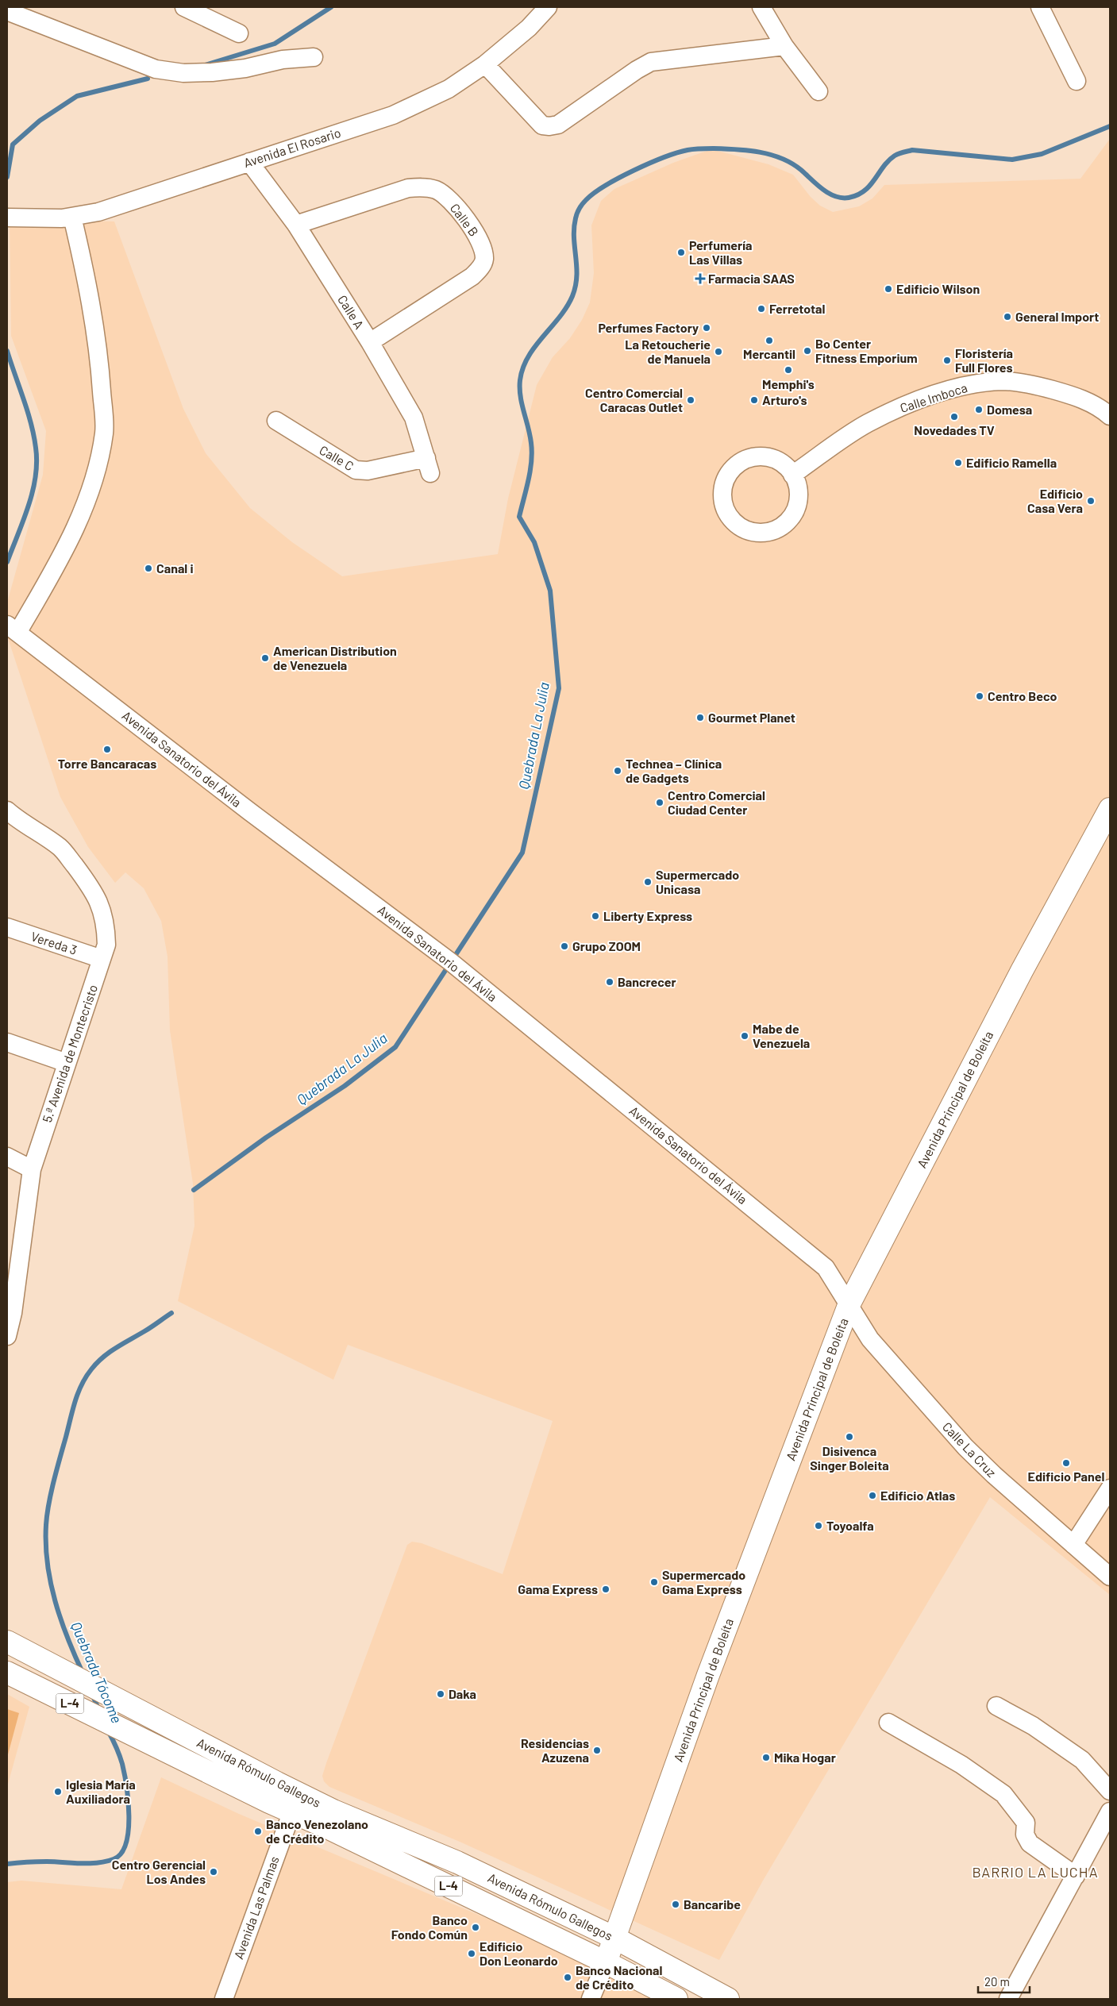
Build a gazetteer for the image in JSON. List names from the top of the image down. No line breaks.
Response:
{"streets":{"main road":["Avenida Principal de Boleíta","L-4","Avenida Rómulo Gallegos"],"street":["Avenida El Rosario","Calle B","Calle A","Calle Imboca","Calle C","Avenida Sanatorio del Ávila","Vereda 3","5.ª Avenida de Montecristo","Calle La Cruz","Avenida Las Palmas"]},"crossings":[["Avenida El Rosario","Calle A"],["Calle B","Calle A"],["Calle A","Calle C"],["Avenida Sanatorio del Ávila","Avenida Principal de Boleíta"],["Avenida Sanatorio del Ávila","Calle La Cruz"],["Vereda 3","5.ª Avenida de Montecristo"],["Avenida Principal de Boleíta","Calle La Cruz"],["Avenida Principal de Boleíta","Avenida Rómulo Gallegos"],["Avenida Rómulo Gallegos","Avenida Las Palmas"]],"districts":["BARRIO LA LUCHA"],"water":["Quebrada La Julia","Quebrada Tócome"],"places":{"other":["Perfumería Las Villas","Edificio Wilson","Ferretotal","General Import","Perfumes Factory","Mercantil","Bo Center Fitness Emporium","La Retoucherie de Manuela","Floristería Full Flores","Memphi's","Centro Comercial Caracas Outlet","Arturo's","Domesa","Novedades TV","Edificio Ramella","Edificio Casa Vera","Canal i","American Distribution de Venezuela","Centro Beco","Gourmet Planet","Torre Bancaracas","Technea – Clínica de Gadgets","Centro Comercial Ciudad Center","Supermercado Unicasa","Liberty Express","Grupo ZOOM","Bancrecer","Mabe de Venezuela","Disivenca Singer Boleita","Edificio Panel","Edificio Atlas","Toyoalfa","Supermercado Gama Express","Gama Express","Daka","Residencias Azuzena","Mika Hogar","Iglesia María Auxiliadora","Banco Venezolano de Crédito","Centro Gerencial Los Andes","Bancaribe","Banco Fondo Común","Edificio Don Leonardo","Banco Nacional de Crédito"],"health":["Farmacia SAAS"]},"scale_bar":"20 m"}
